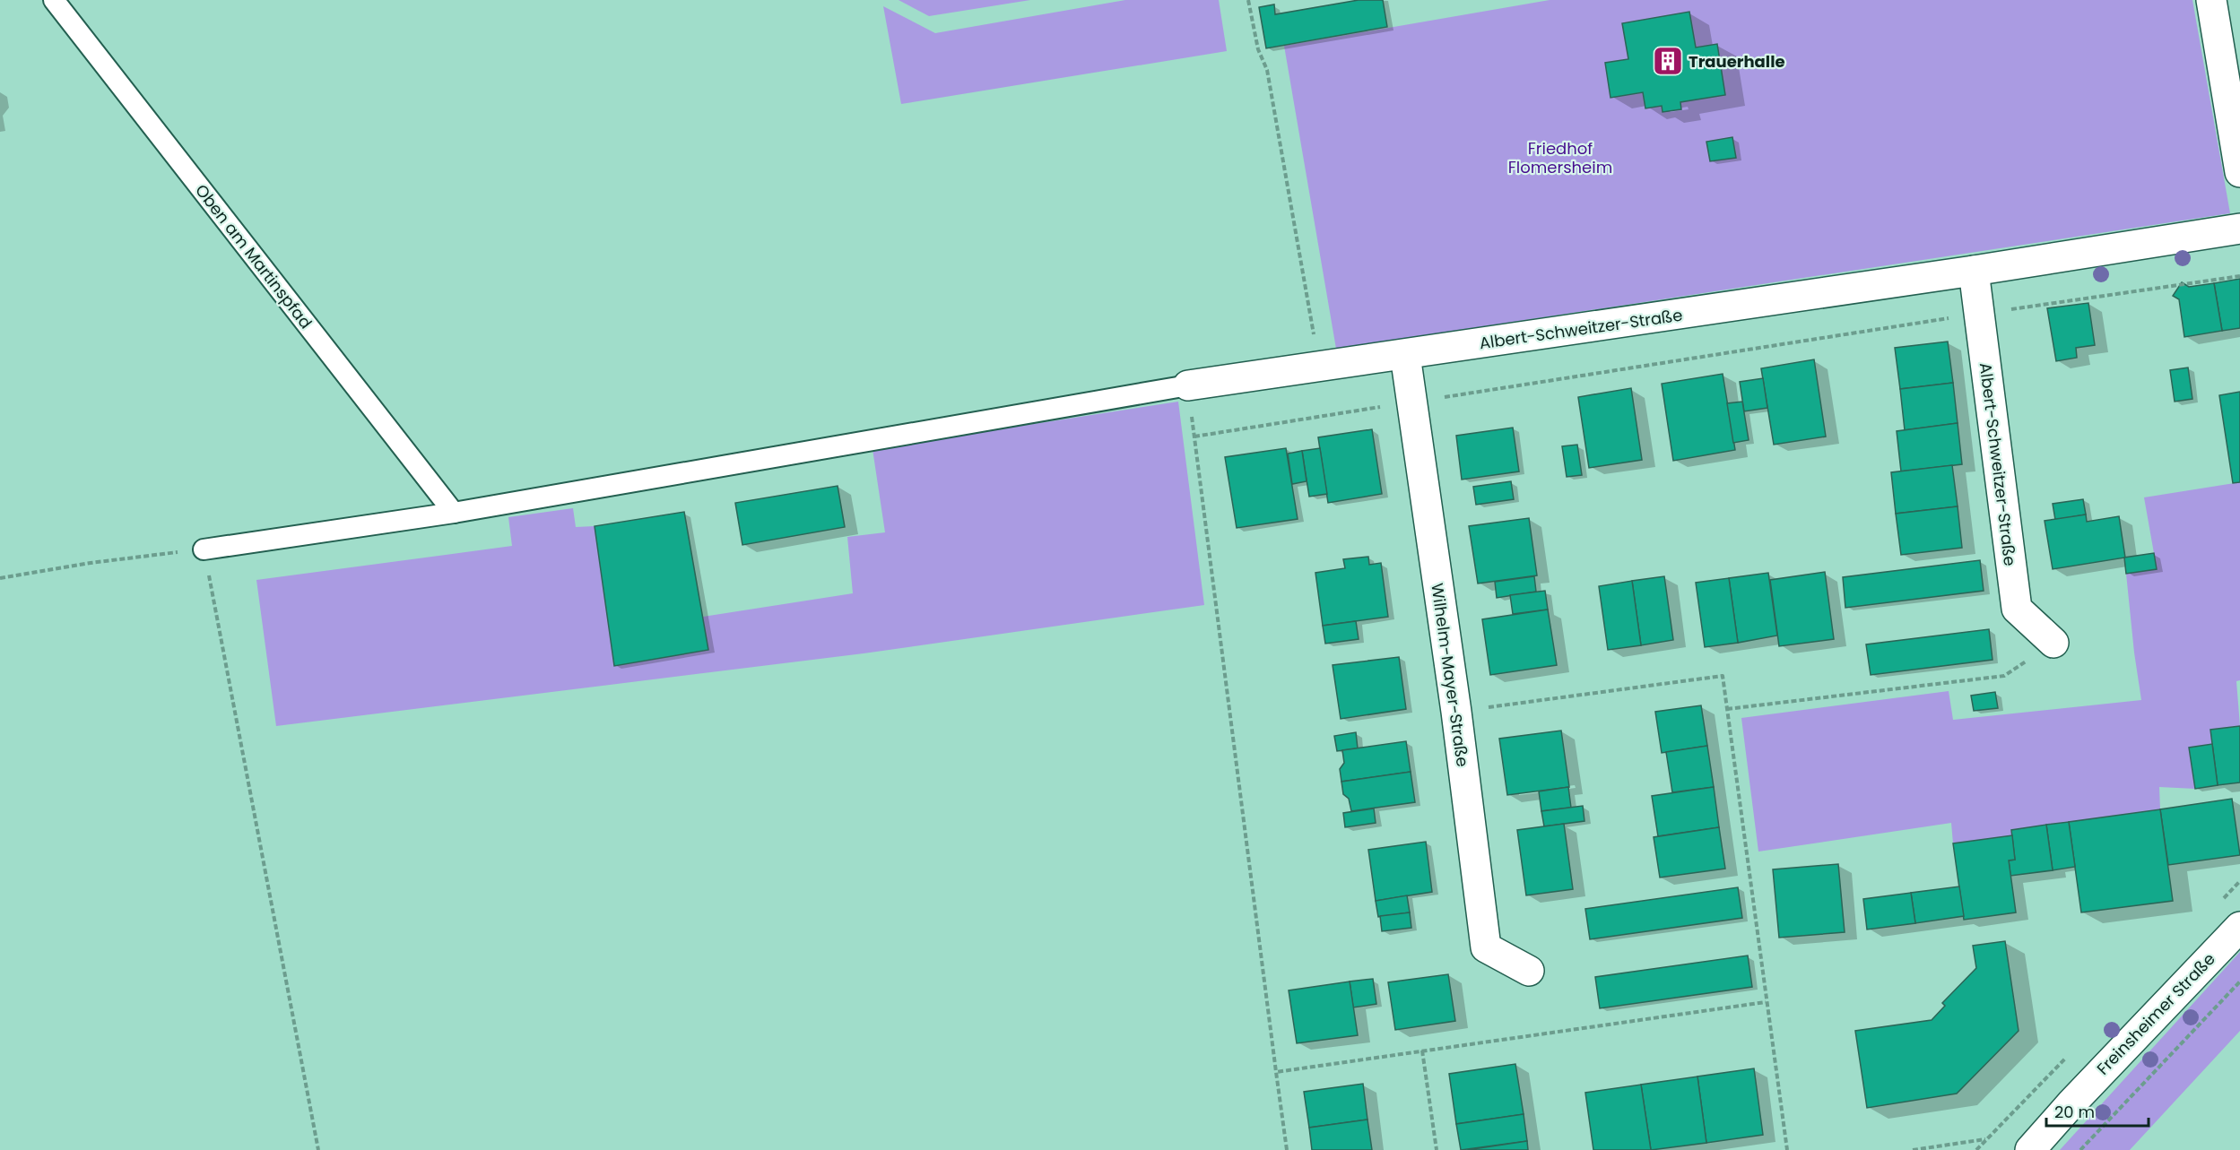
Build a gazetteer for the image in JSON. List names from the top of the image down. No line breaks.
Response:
{"streets":{"street":["Albert-Schweitzer-Straße","Wilhelm-Mayer-Straße","Freinsheimer Straße"],"lane":["Oben am Martinspfad"]},"crossings":[["Albert-Schweitzer-Straße","Wilhelm-Mayer-Straße"]],"parks":["Friedhof Flomersheim"],"places":{"building":["Trauerhalle"]},"scale_bar":"20 m"}
